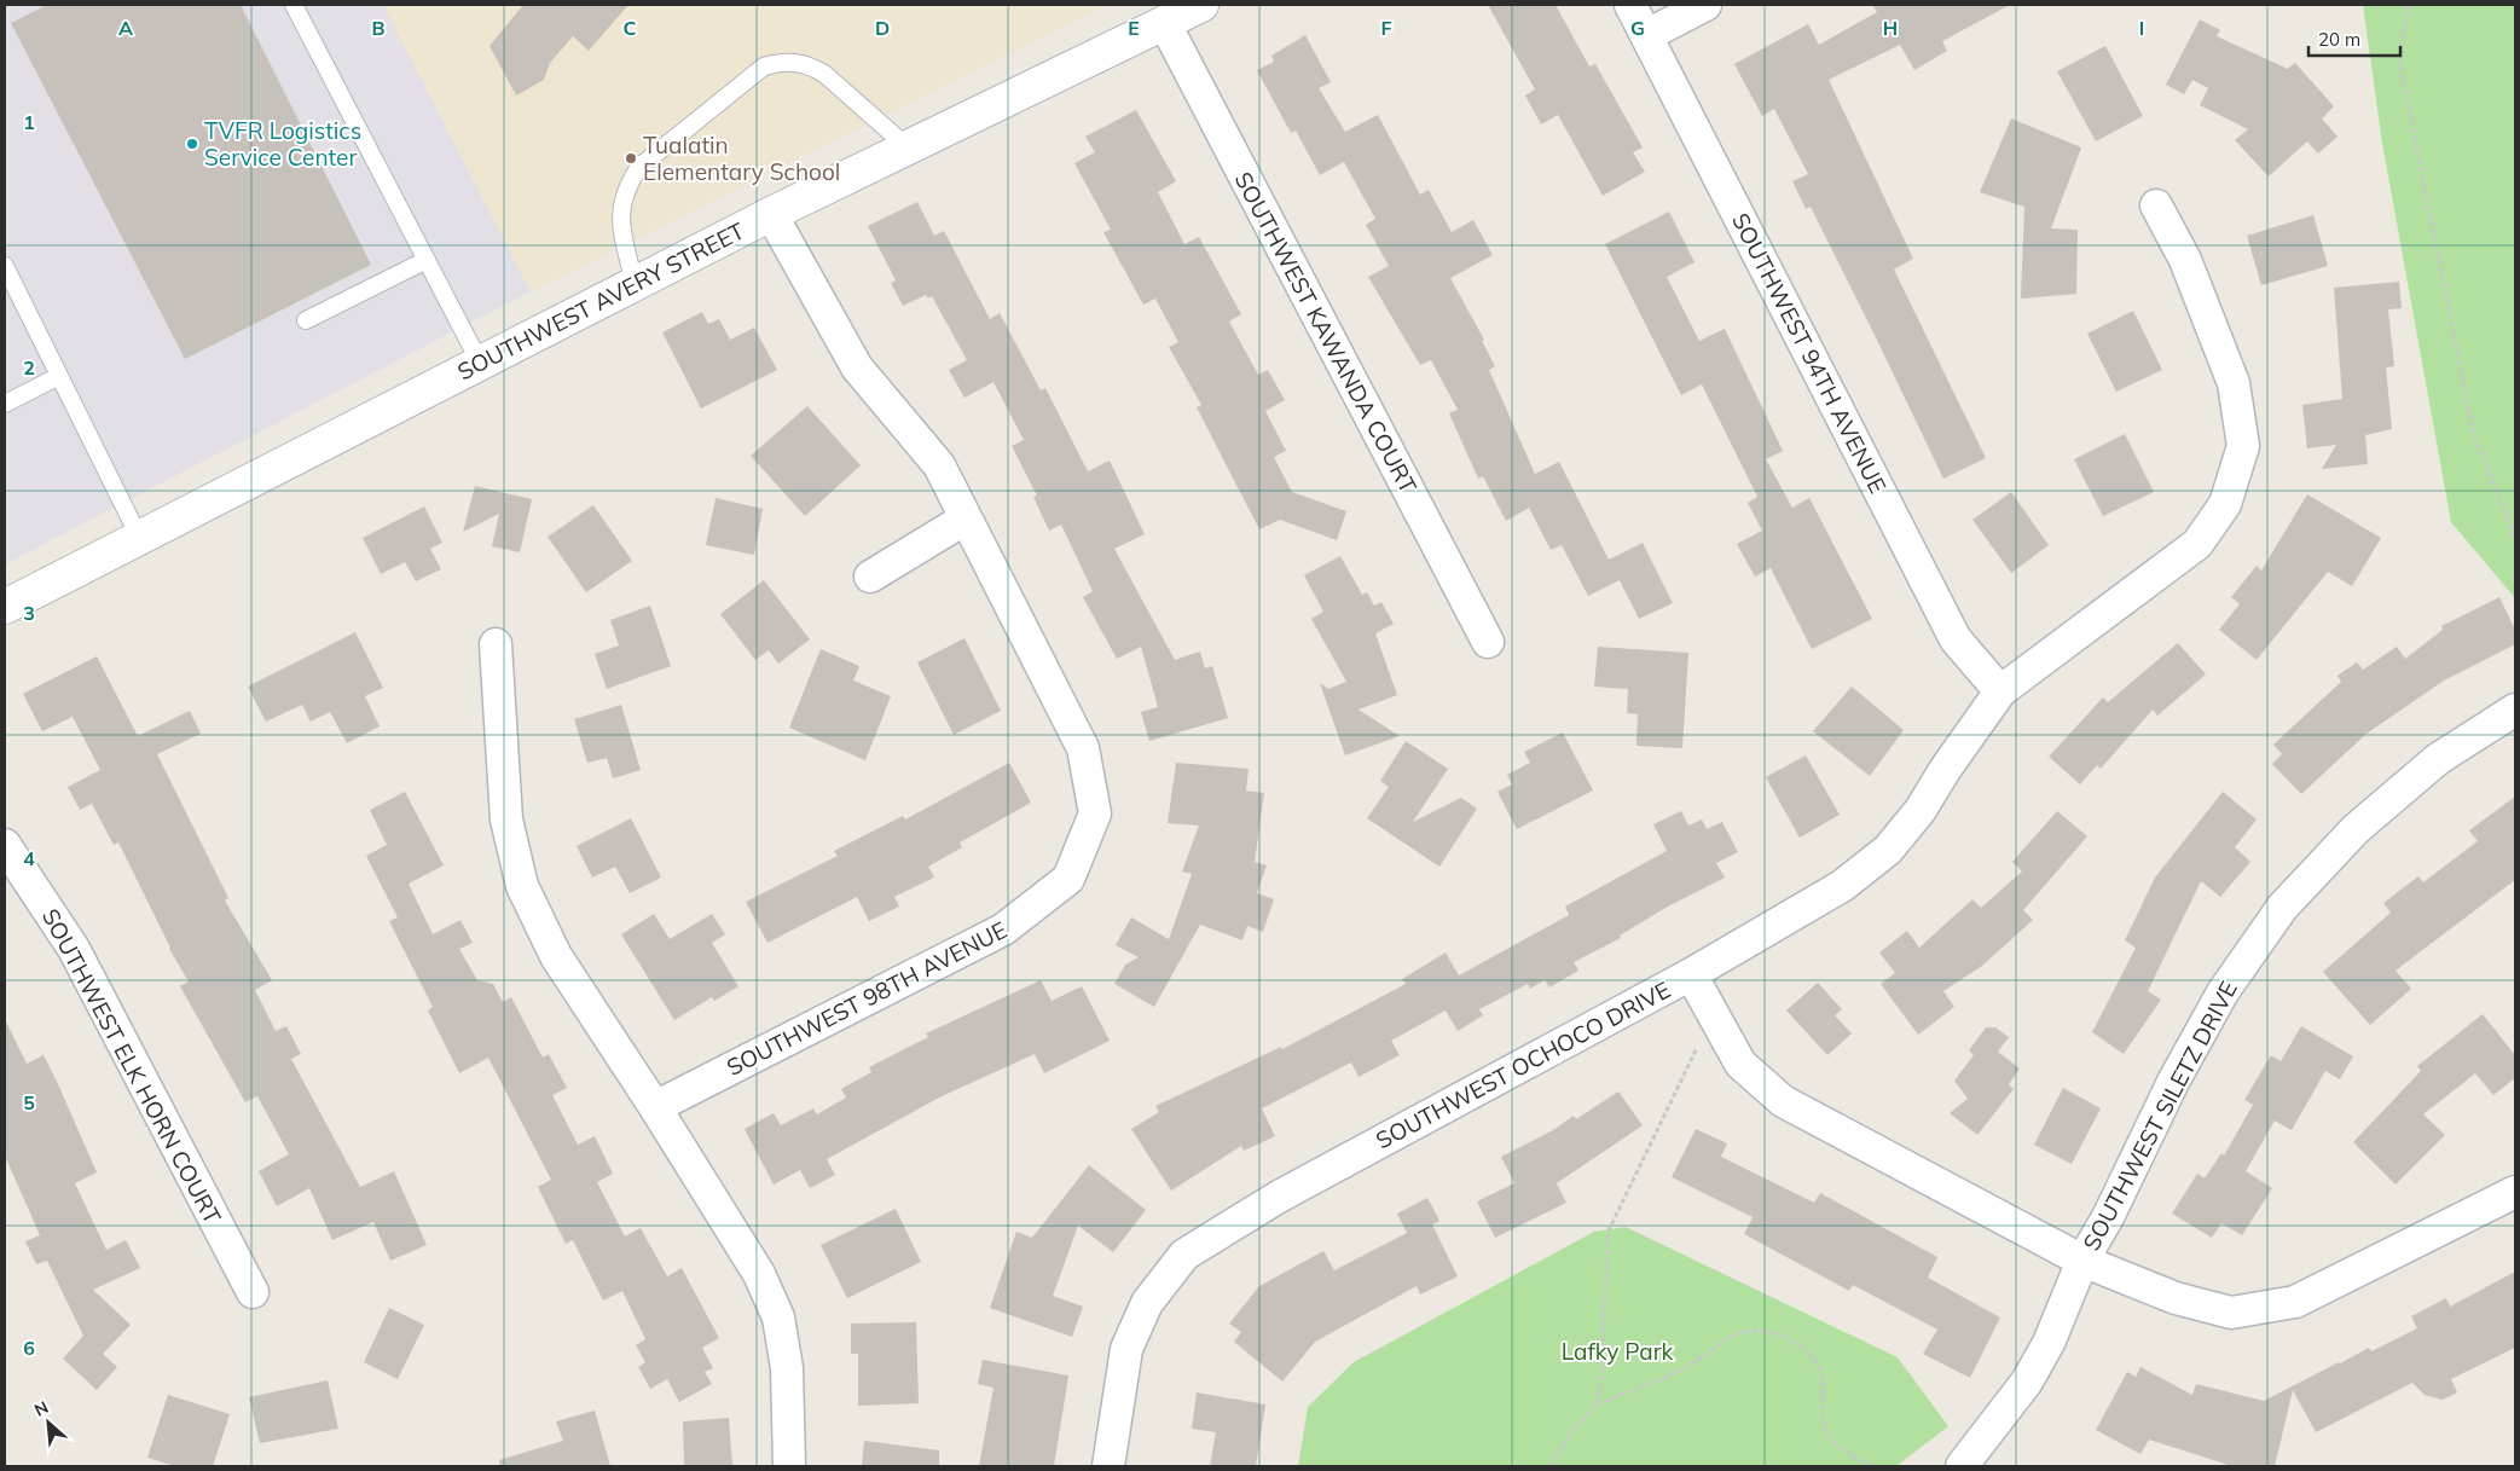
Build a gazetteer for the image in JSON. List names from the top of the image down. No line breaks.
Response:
{"streets":{"main road":["SOUTHWEST AVERY STREET"],"street":["SOUTHWEST KAWANDA COURT","SOUTHWEST 94TH AVENUE","SOUTHWEST 98TH AVENUE","SOUTHWEST OCHOCO DRIVE","SOUTHWEST ELK HORN COURT","SOUTHWEST SILETZ DRIVE"]},"crossings":[["SOUTHWEST AVERY STREET","SOUTHWEST KAWANDA COURT"],["SOUTHWEST AVERY STREET","SOUTHWEST 98TH AVENUE"],["SOUTHWEST 94TH AVENUE","SOUTHWEST OCHOCO DRIVE"]],"parks":["Lafky Park"],"places":["TVFR Logistics Service Center","Tualatin Elementary School"],"scale_bar":"20 m","north":"top left","grid":{"columns":["A","B","C","D","E","F","G","H","I"],"rows":["1","2","3","4","5","6"]}}
